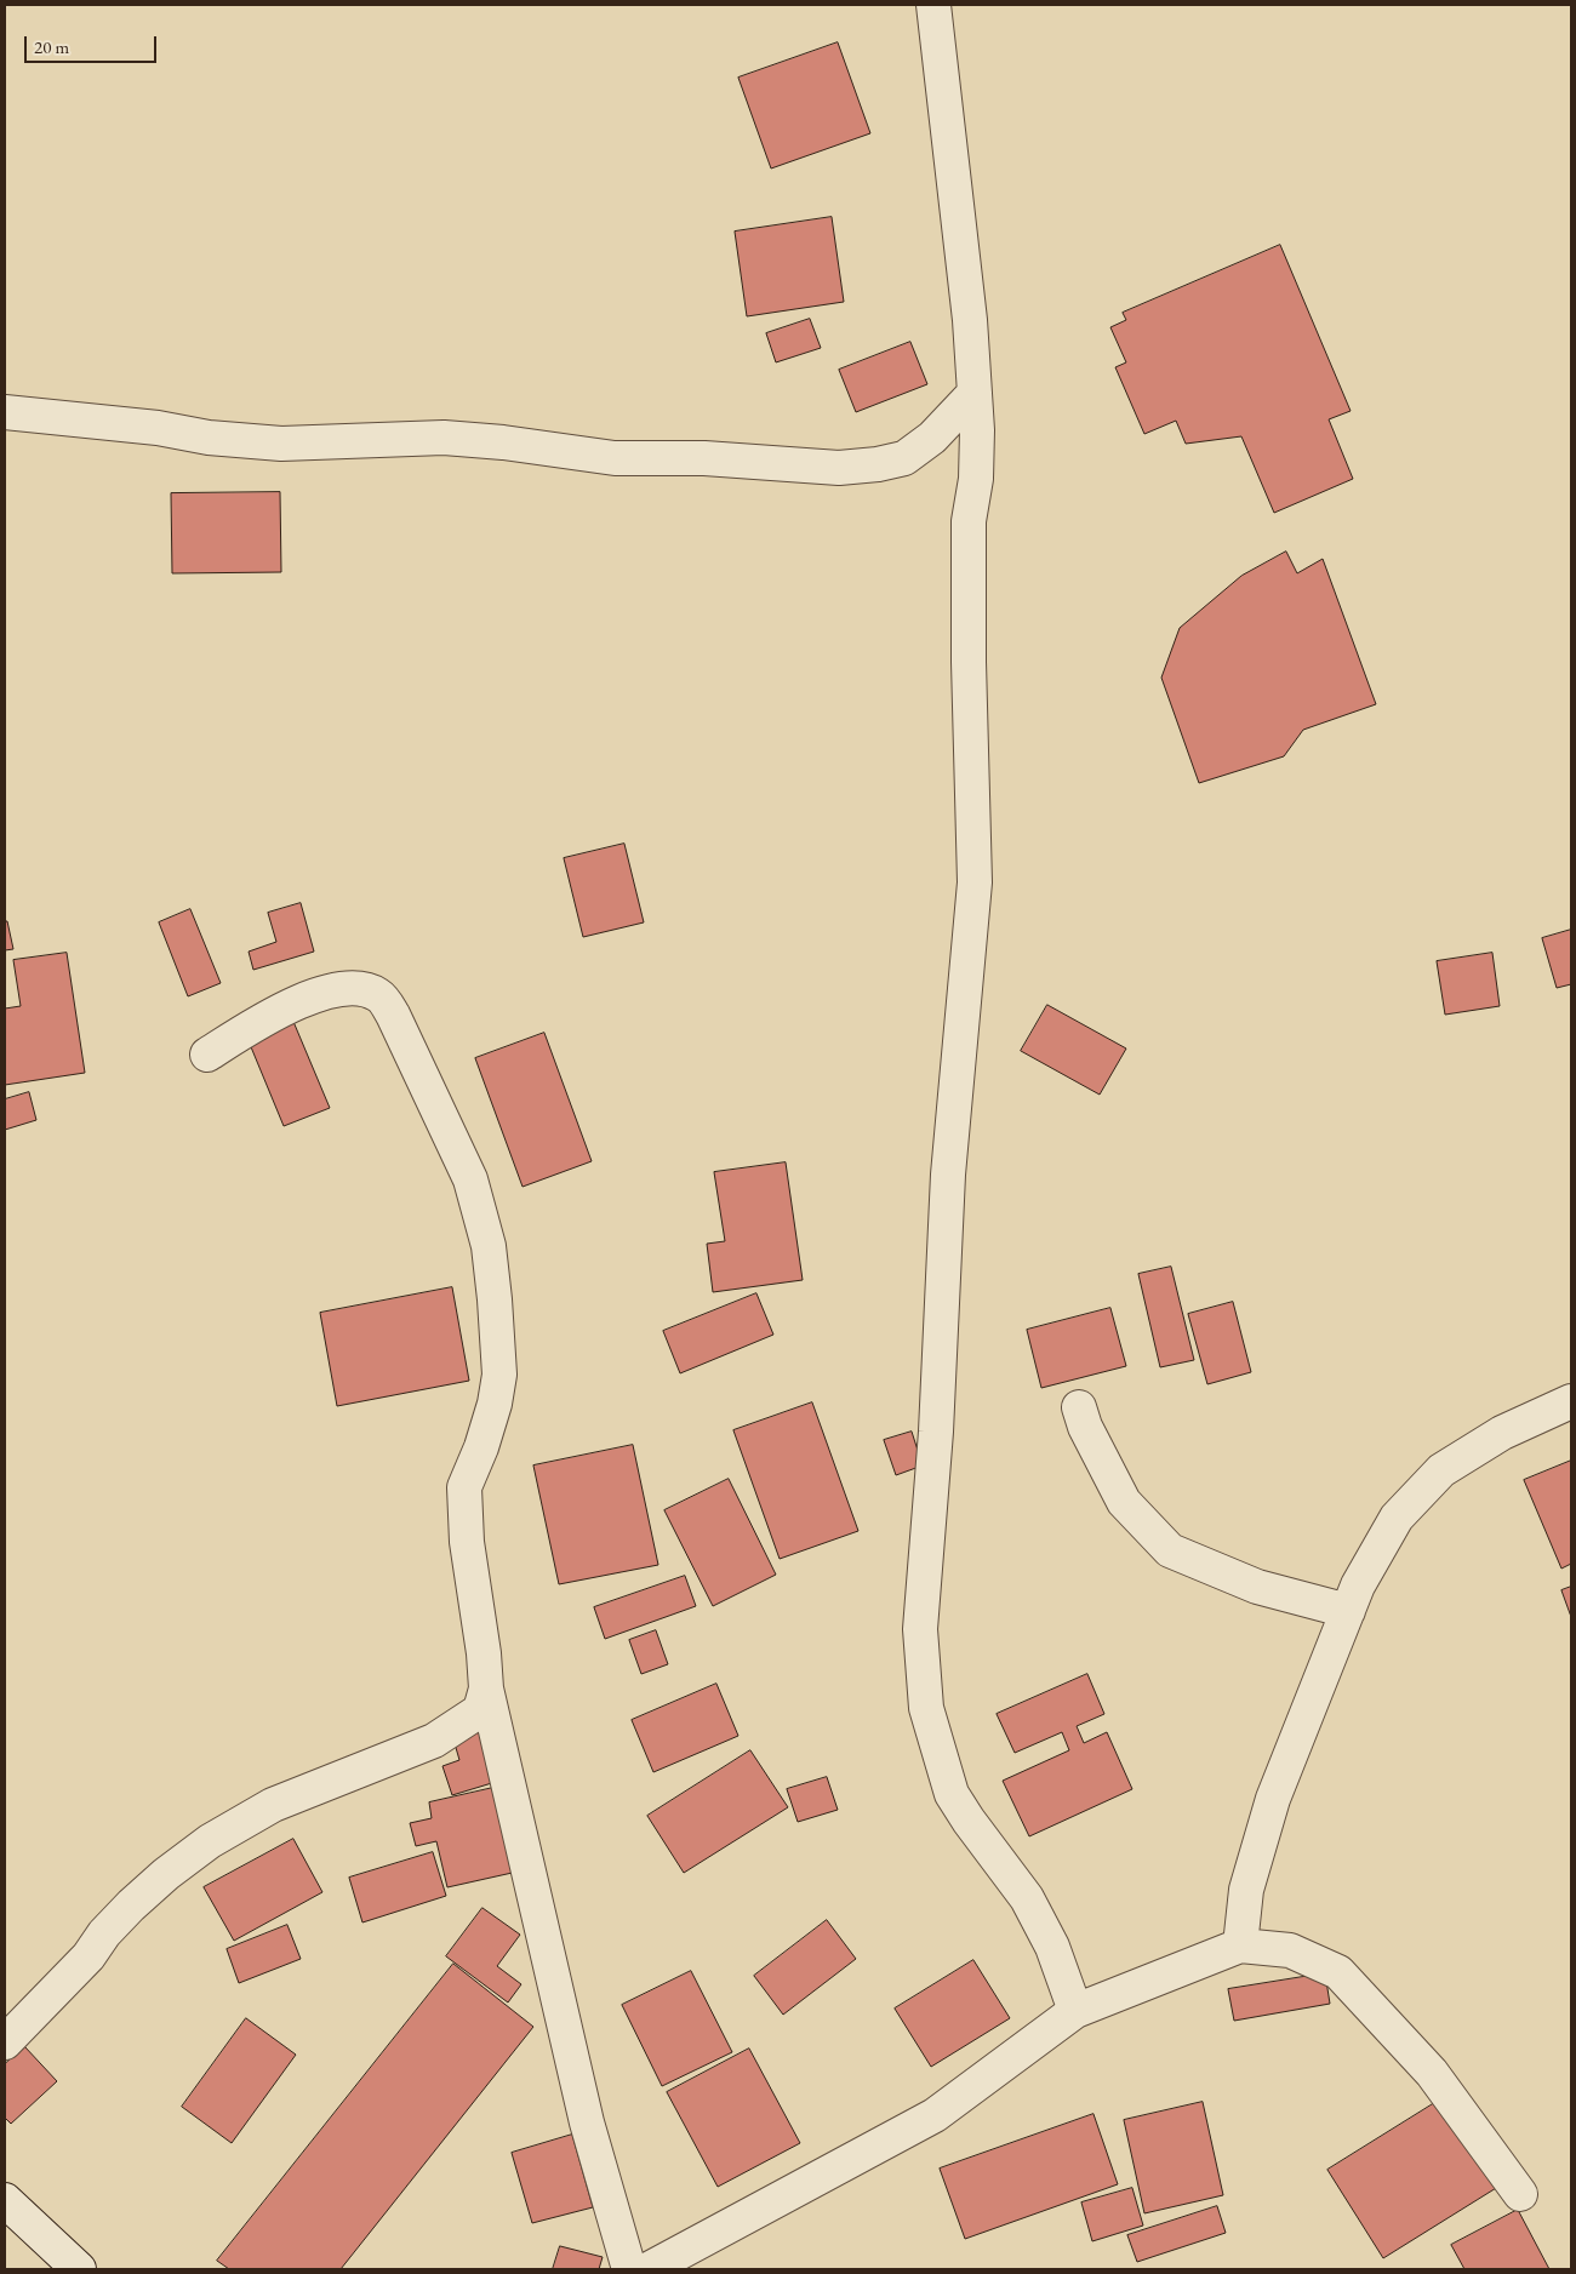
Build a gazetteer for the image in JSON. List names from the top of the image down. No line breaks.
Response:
{"scale_bar":"20 m"}
